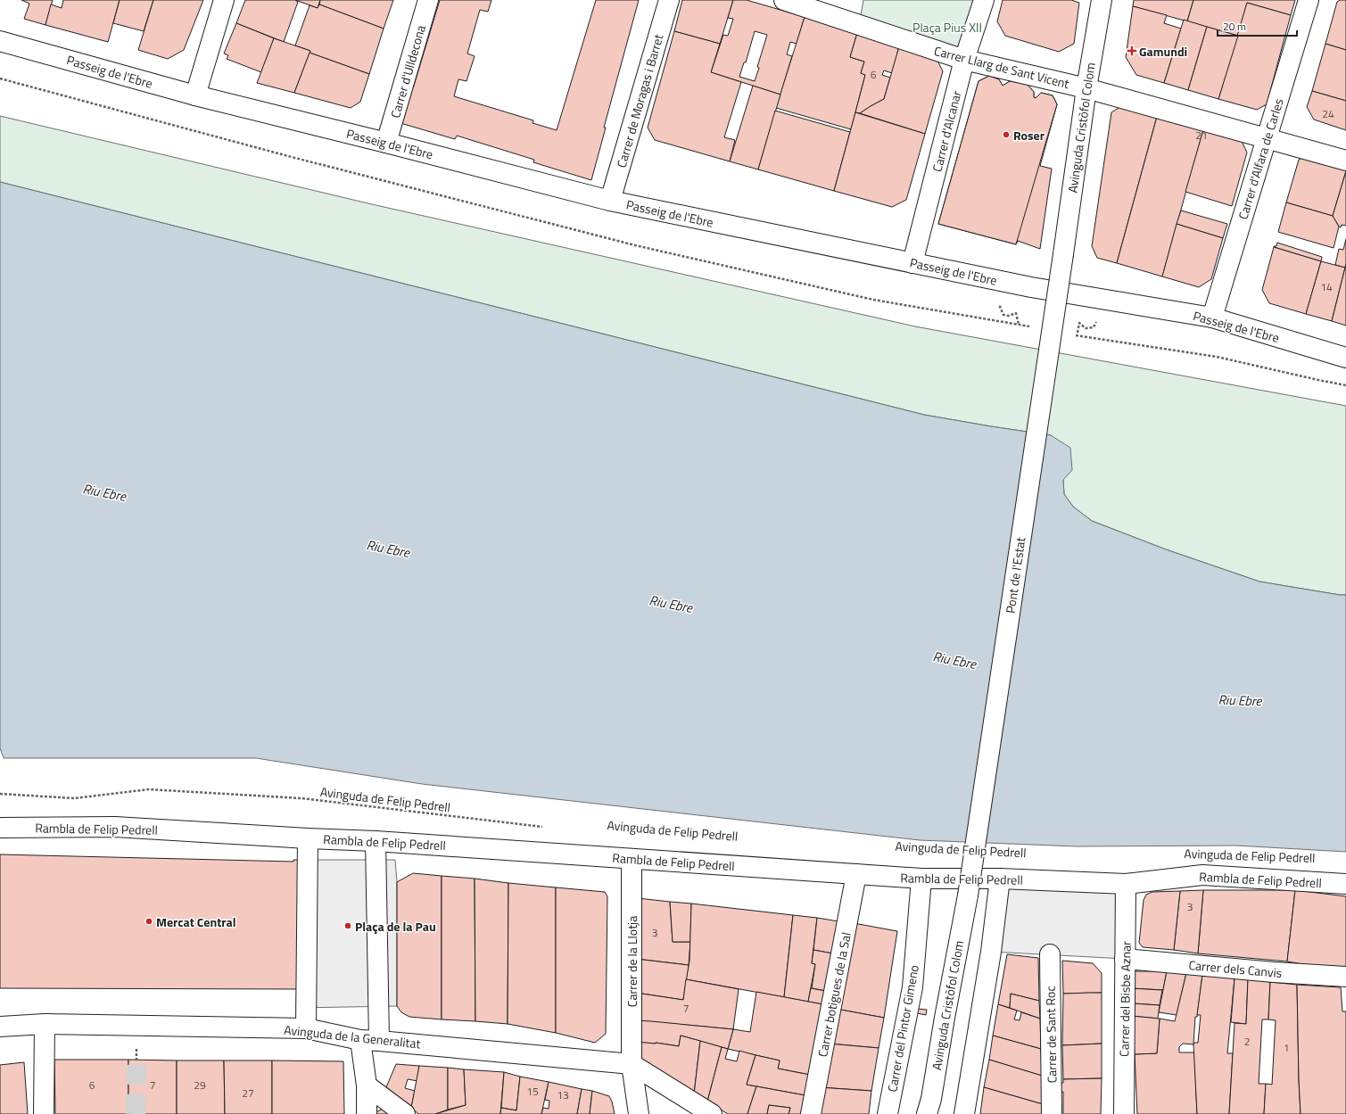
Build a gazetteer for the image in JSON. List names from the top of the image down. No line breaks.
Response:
{"streets":{"street":["Carrer Llarg de Sant Vicent","Passeig de l'Ebre","Carrer d'Ulldecona","Carrer de Moragas i Barret","Avinguda Cristòfol Colom","Carrer d'Alcanar","Carrer d'Alfara de Carles","Pont de l'Estat","Rambla de Felip Pedrell","Carrer de la Llotja","Carrer dels Canvis","Carrer botigues de la Sal","Carrer del Bisbe Aznar","Carrer del Pintor Gimeno","Carrer de Sant Roc","Avinguda de la Generalitat"],"path":["Avinguda de Felip Pedrell"]},"crossings":[["Carrer Llarg de Sant Vicent","Avinguda Cristòfol Colom"],["Carrer Llarg de Sant Vicent","Carrer d'Alcanar"],["Carrer Llarg de Sant Vicent","Carrer d'Alfara de Carles"],["Passeig de l'Ebre","Carrer d'Ulldecona"],["Passeig de l'Ebre","Carrer de Moragas i Barret"],["Passeig de l'Ebre","Carrer d'Alcanar"],["Passeig de l'Ebre","Carrer d'Alfara de Carles"],["Avinguda Cristòfol Colom","Pont de l'Estat"],["Rambla de Felip Pedrell","Carrer de la Llotja"],["Rambla de Felip Pedrell","Carrer botigues de la Sal"],["Rambla de Felip Pedrell","Carrer del Bisbe Aznar"],["Rambla de Felip Pedrell","Carrer del Pintor Gimeno"],["Carrer de la Llotja","Avinguda de la Generalitat"],["Carrer dels Canvis","Carrer del Bisbe Aznar"]],"water":["Riu Ebre"],"parks":["Plaça Pius XII"],"places":{"health":["Gamundi"],"other":["Roser","Mercat Central","Plaça de la Pau"]},"house_numbers":["6","24","21","14","3","3","7","2","1","6","7","29","15","27","13"],"scale_bar":"20 m"}
